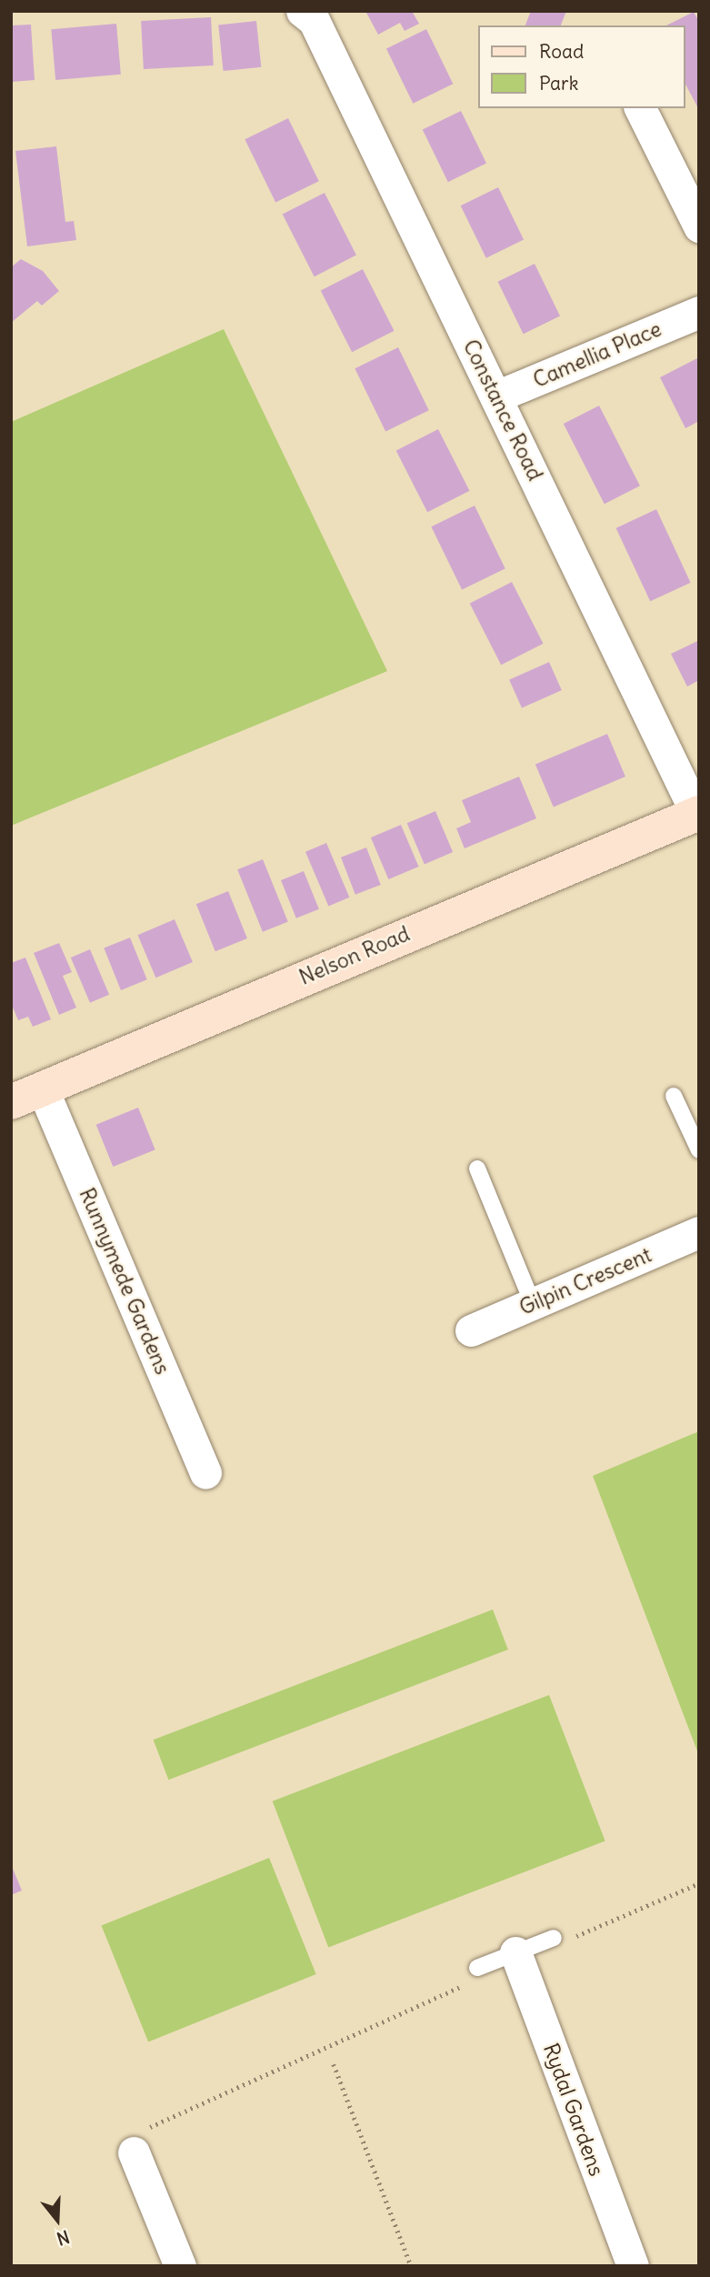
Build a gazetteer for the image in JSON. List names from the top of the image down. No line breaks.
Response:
{"streets":{"street":["Camellia Place","Constance Road","Nelson Road","Runnymede Gardens","Gilpin Crescent","Rydal Gardens"]},"crossings":[["Camellia Place","Constance Road"],["Constance Road","Nelson Road"],["Nelson Road","Runnymede Gardens"]],"legend":["Road","Park"],"north":"bottom"}
